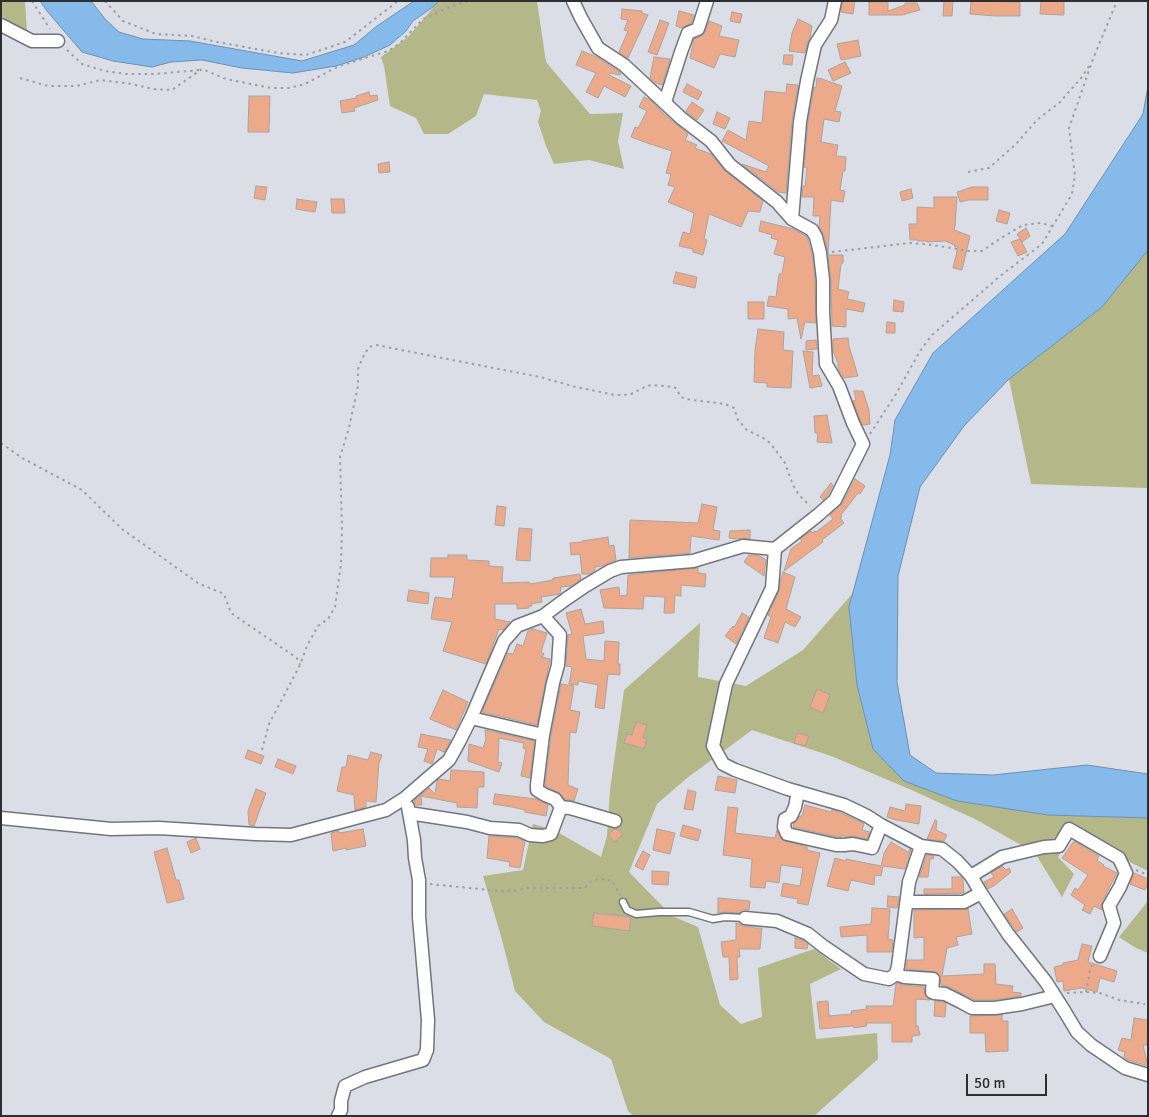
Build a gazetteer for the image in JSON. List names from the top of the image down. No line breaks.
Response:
{"scale_bar":"50 m"}
